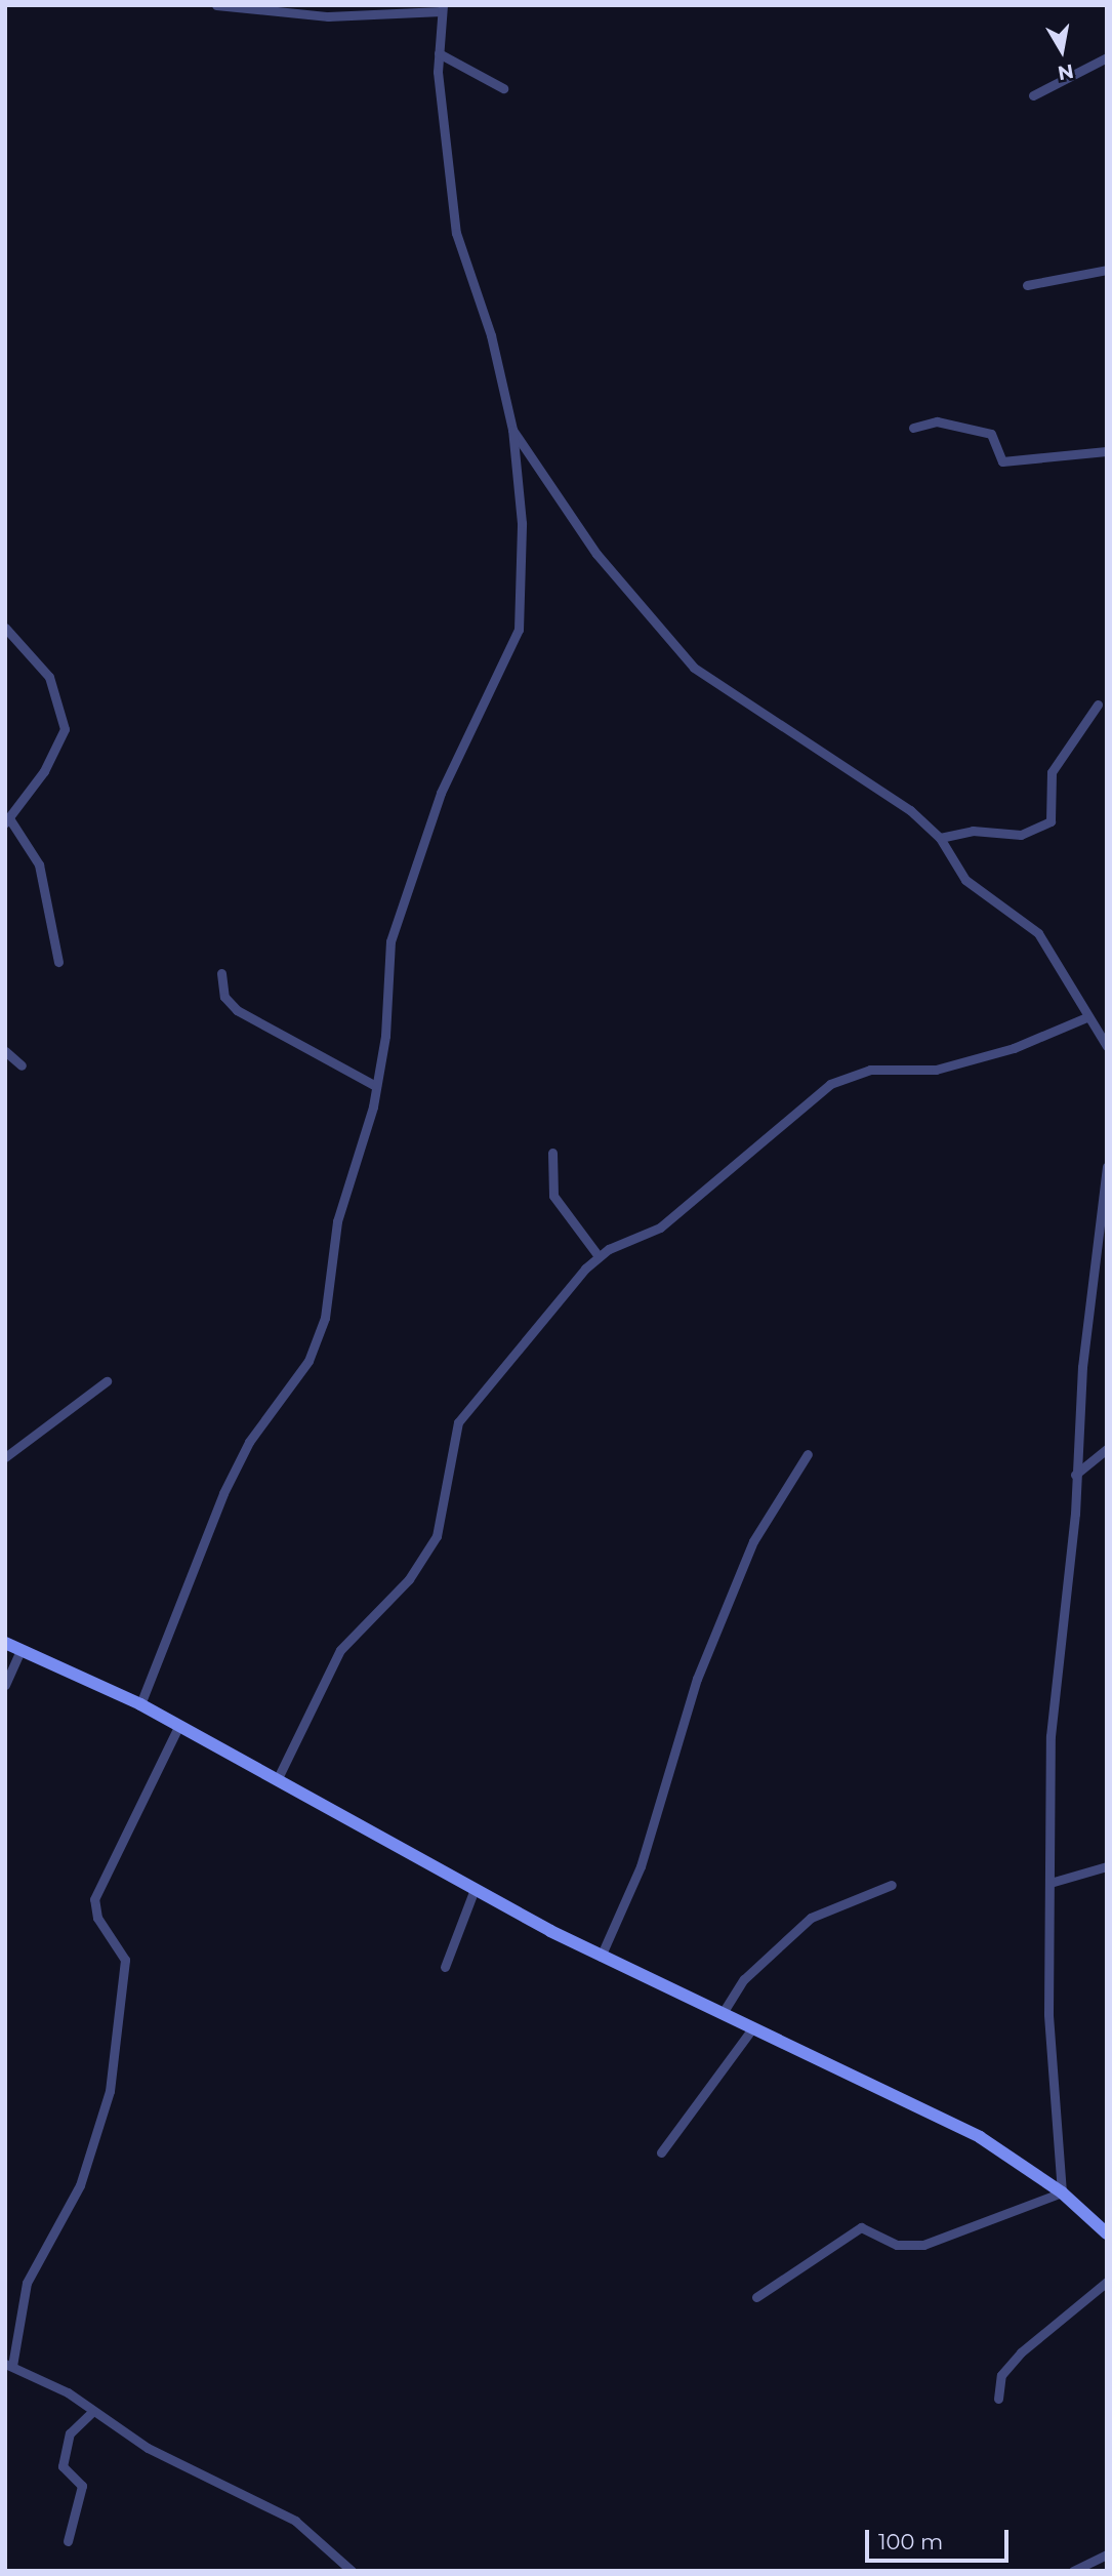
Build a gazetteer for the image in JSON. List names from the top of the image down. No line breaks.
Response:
{"scale_bar":"100 m","north":"bottom"}
